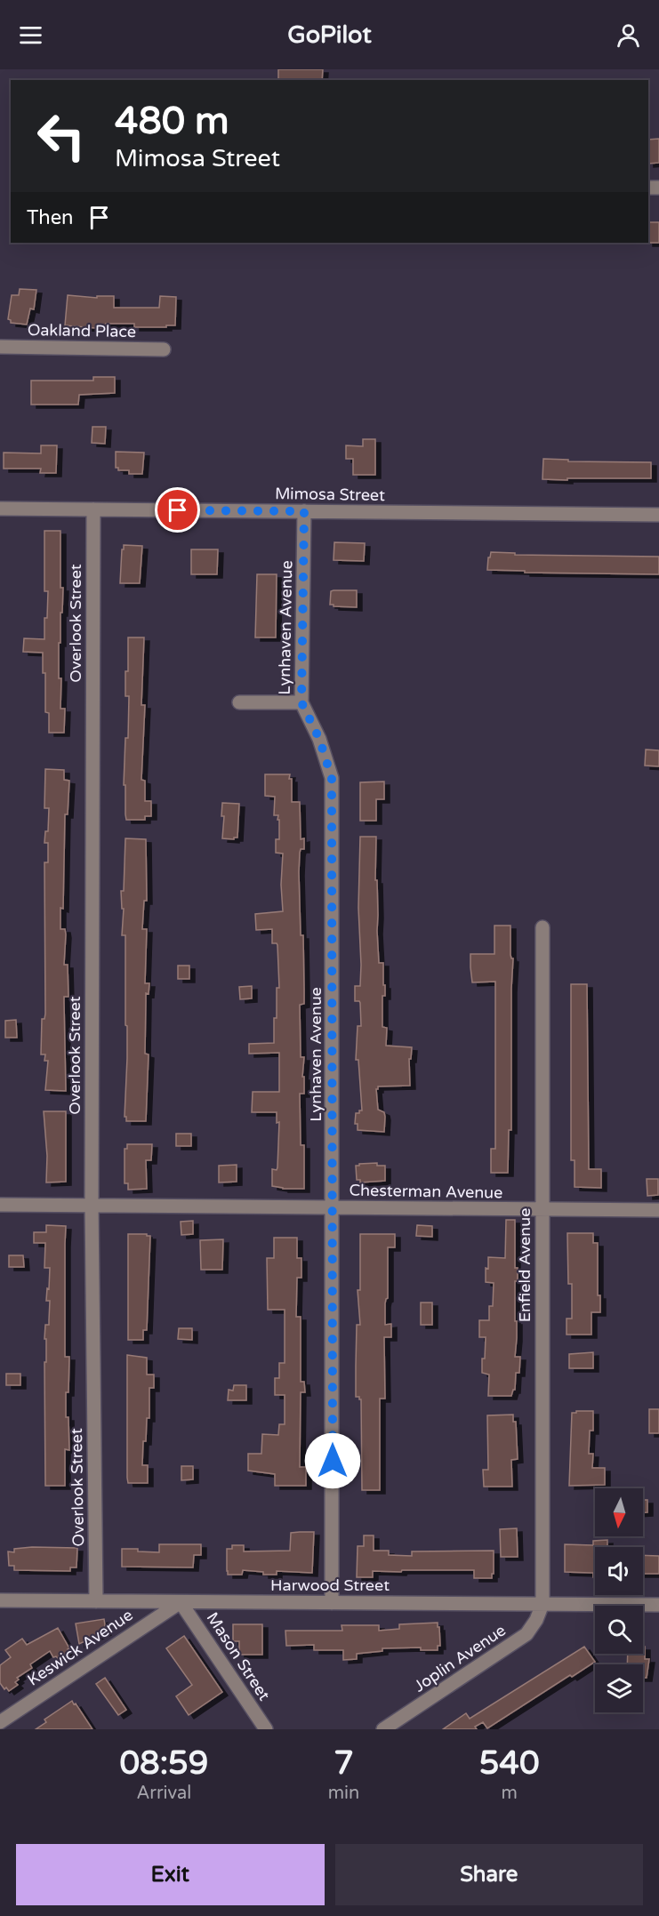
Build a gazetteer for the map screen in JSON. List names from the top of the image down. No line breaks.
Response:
{"streets":{"street":["Oakland Place","Mimosa Street","Overlook Street","Lynhaven Avenue","Chesterman Avenue","Enfield Avenue","Harwood Street","Keswick Avenue","Mason Street","Joplin Avenue"]},"crossings":[["Mimosa Street","Overlook Street"],["Mimosa Street","Lynhaven Avenue"],["Overlook Street","Chesterman Avenue"],["Overlook Street","Harwood Street"],["Lynhaven Avenue","Chesterman Avenue"],["Lynhaven Avenue","Harwood Street"],["Chesterman Avenue","Enfield Avenue"],["Enfield Avenue","Harwood Street"],["Enfield Avenue","Joplin Avenue"],["Harwood Street","Keswick Avenue"],["Harwood Street","Mason Street"],["Harwood Street","Joplin Avenue"],["Keswick Avenue","Mason Street"]],"north":"bottom","page":{"header":"GoPilot","turn":["480 m","Mimosa Street"],"then":"Then","eta":["08:59","Arrival","7","min","540","m"],"buttons":["Exit","Share"]}}
